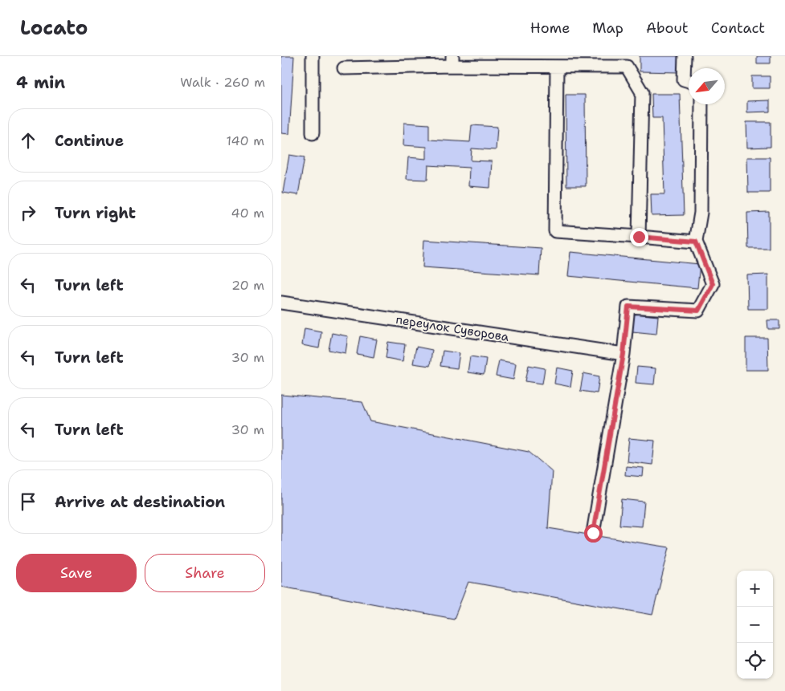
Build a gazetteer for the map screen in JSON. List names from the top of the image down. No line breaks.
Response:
{"streets":{"street":["переулок Суворова"]},"north":"bottom left","page":{"header":"Locato","nav":["Home","Map","About","Contact"],"heading":["4 min","Walk · 260 m"],"list":[["Continue","140 m"],["Turn right","40 m"],["Turn left","20 m"],["Turn left","30 m"],["Turn left","30 m"],"Arrive at destination"],"buttons":["Save","Share"],"map_buttons":["+","−"]}}
